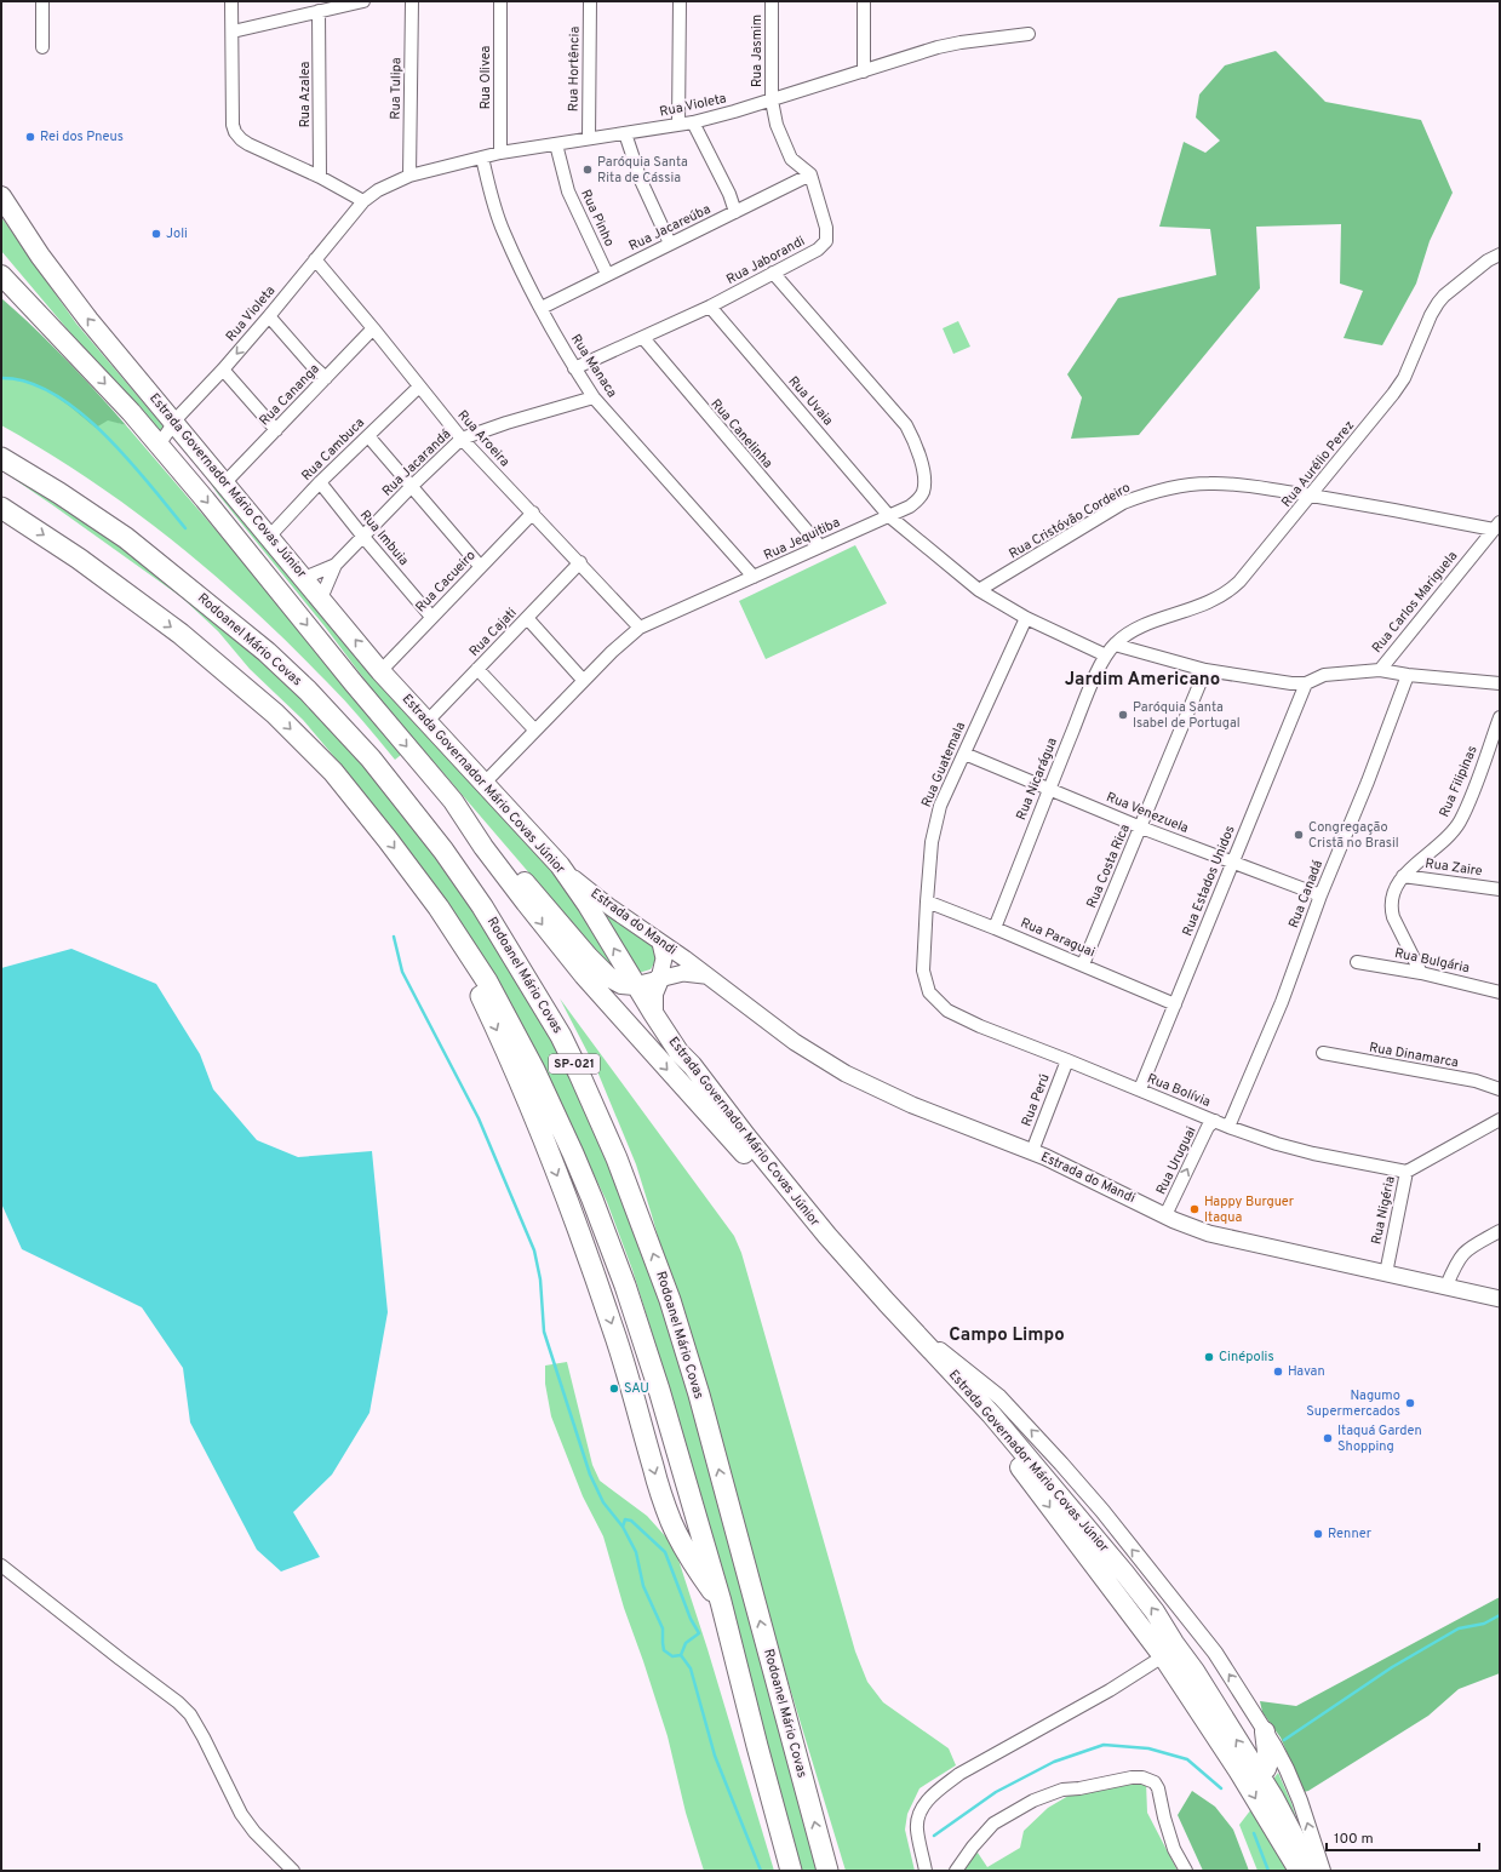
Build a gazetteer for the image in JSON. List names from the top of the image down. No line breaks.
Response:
{"streets":{"highway":["Estrada Governador Mário Covas Júnior","Rodoanel Mário Covas","SP-021"],"main road":["Estrada do Mandi"],"street":["Rua Jasmim","Rua Hortência","Rua Olivea","Rua Tulipa","Rua Azalea","Rua Violeta","Rua Pinho","Rua Jacareúba","Rua Jaborandi","Rua Manaca","Rua Cananga","Rua Uvaia","Rua Canelinha","Rua Aroeira","Rua Cambuca","Rua Jacarandá","Rua Aurélio Perez","Rua Cristóvão Cordeiro","Rua Imbuia","Rua Jequitiba","Rua Cacueiro","Rua Carlos Mariguela","Rua Cajati","Rua Guatemala","Rua Nicarágua","Rua Filipinas","Rua Venezuela","Rua Costa Rica","Rua Zaire","Rua Estados Unidos","Rua Canadá","Rua Paraguai","Rua Bulgária","Rua Dinamarca","Rua Bolívia","Rua Perú","Rua Uruguai","Rua Nigéria"]},"crossings":[["Rua Jasmim","Rua Violeta"],["Rua Hortência","Rua Violeta"],["Rua Olivea","Rua Violeta"],["Rua Tulipa","Rua Violeta"],["Rua Violeta","Rua Pinho"],["Rua Violeta","Rua Manaca"],["Rua Violeta","Rua Aroeira"],["Rua Violeta","Estrada Governador Mário Covas Júnior"],["Rua Pinho","Rua Jacareúba"],["Rua Jacareúba","Rua Jaborandi"],["Rua Jacareúba","Rua Manaca"],["Rua Jaborandi","Rua Manaca"],["Rua Jaborandi","Rua Uvaia"],["Rua Jaborandi","Rua Canelinha"],["Rua Jaborandi","Rua Jequitiba"],["Rua Manaca","Rua Jacarandá"],["Rua Manaca","Rua Jequitiba"],["Rua Cananga","Rua Aroeira"],["Rua Cananga","Estrada Governador Mário Covas Júnior"],["Rua Uvaia","Rua Cristóvão Cordeiro"],["Rua Uvaia","Rua Jequitiba"],["Rua Uvaia","Rua Guatemala"],["Rua Uvaia","Rua Nicarágua"],["Rua Canelinha","Rua Jequitiba"],["Rua Aroeira","Rua Cambuca"],["Rua Aroeira","Rua Jacarandá"],["Rua Aroeira","Rua Jequitiba"],["Rua Aroeira","Rua Cacueiro"],["Rua Aroeira","Rua Cajati"],["Rua Cambuca","Estrada Governador Mário Covas Júnior"],["Rua Cambuca","Rua Imbuia"],["Rua Jacarandá","Estrada Governador Mário Covas Júnior"],["Rua Jacarandá","Rua Imbuia"],["Rua Aurélio Perez","Rua Cristóvão Cordeiro"],["Rua Aurélio Perez","Rua Carlos Mariguela"],["Rua Aurélio Perez","Rua Nicarágua"],["Estrada Governador Mário Covas Júnior","Rua Jequitiba"],["Estrada Governador Mário Covas Júnior","Rua Cacueiro"],["Estrada Governador Mário Covas Júnior","Rua Cajati"],["Estrada Governador Mário Covas Júnior","Estrada do Mandi"],["Rua Cristóvão Cordeiro","Rua Carlos Mariguela"],["Rua Imbuia","Rua Cacueiro"],["Rua Carlos Mariguela","Rua Nicarágua"],["Rua Carlos Mariguela","Rua Costa Rica"],["Rua Carlos Mariguela","Rua Estados Unidos"],["Rua Guatemala","Rua Venezuela"],["Rua Guatemala","Rua Paraguai"],["Rua Guatemala","Rua Bolívia"],["Rua Nicarágua","Rua Venezuela"],["Rua Nicarágua","Rua Paraguai"],["Rua Filipinas","Rua Zaire"],["Rua Filipinas","Rua Bulgária"],["Rua Venezuela","Rua Costa Rica"],["Rua Venezuela","Rua Estados Unidos"],["Rua Venezuela","Rua Canadá"],["Rua Costa Rica","Rua Paraguai"],["Rua Estados Unidos","Rua Paraguai"],["Rua Estados Unidos","Rua Bolívia"],["Rua Canadá","Rua Bolívia"],["Estrada do Mandi","Rua Perú"],["Estrada do Mandi","Rua Uruguai"],["Estrada do Mandi","Rua Nigéria"],["Rua Bolívia","Rua Perú"],["Rua Bolívia","Rua Uruguai"],["Rua Bolívia","Rua Nigéria"]],"one_way":["Rua Uruguai"],"districts":["Jardim Americano","Campo Limpo"],"places":["Rei dos Pneus","Paróquia Santa Rita de Cássia","Joli","Paróquia Santa Isabel de Portugal","Congregação Cristã no Brasil","Happy Burguer Itaqua","Cinépolis","Havan","SAU","Nagumo Supermercados","Itaquá Garden Shopping","Renner"],"scale_bar":"100 m"}
